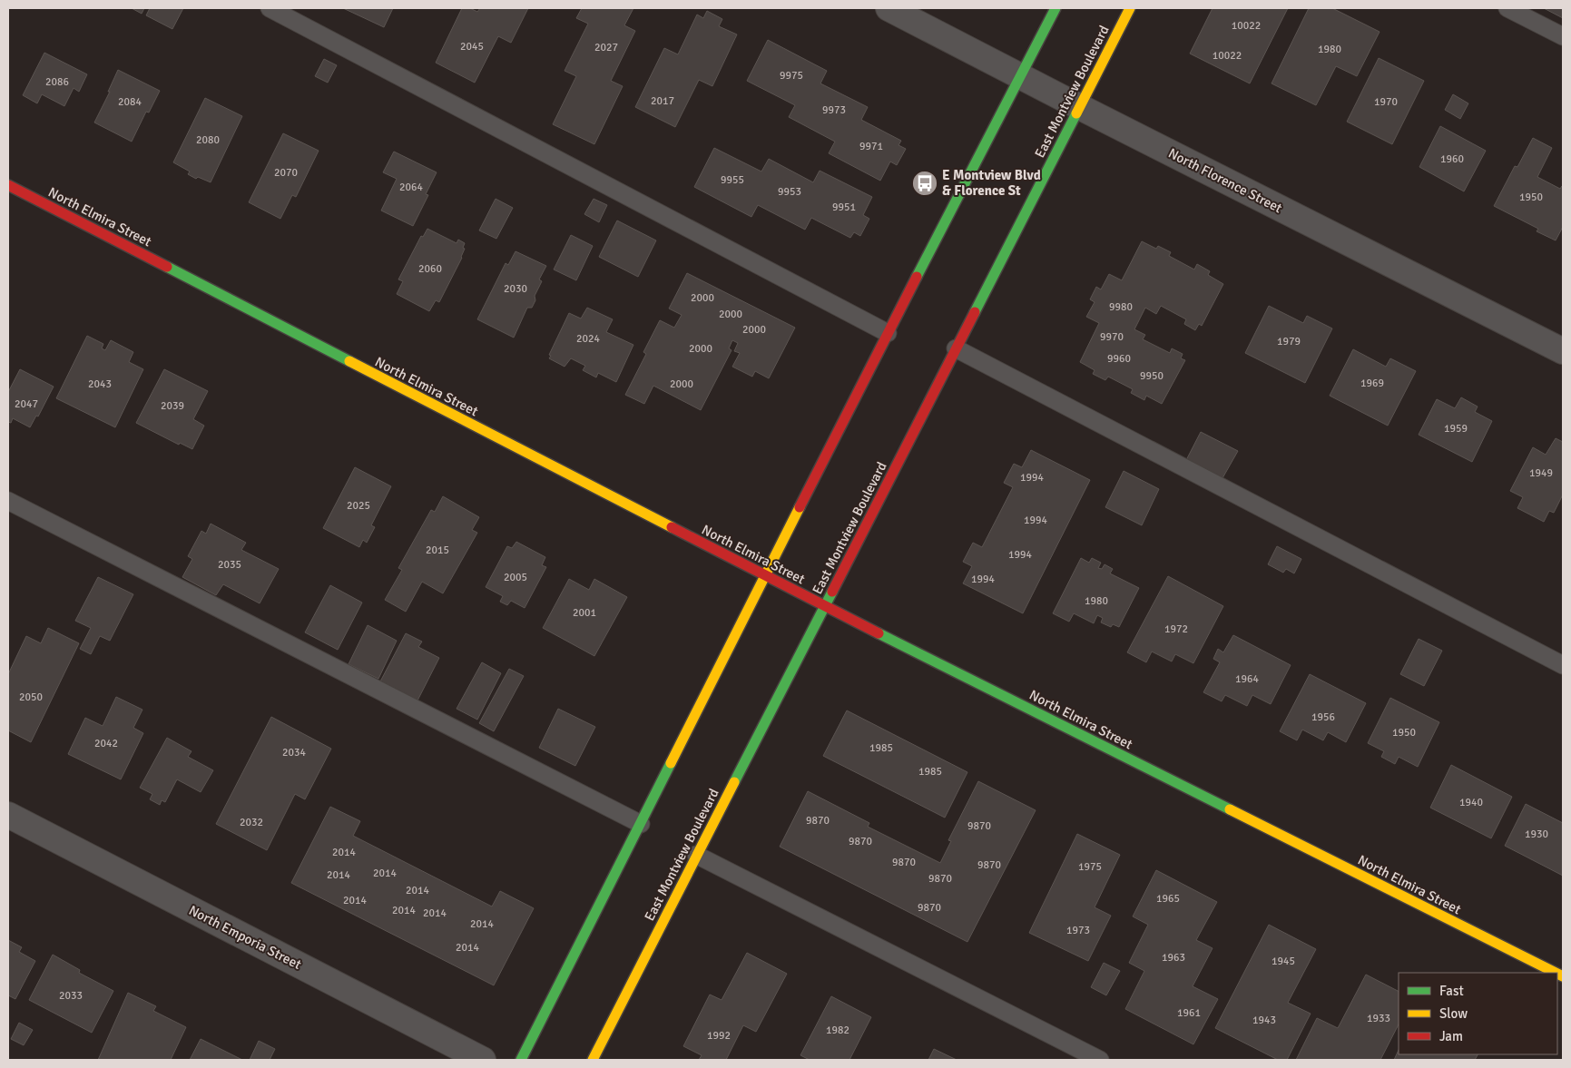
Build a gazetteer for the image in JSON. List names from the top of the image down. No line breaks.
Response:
{"streets":{"main road":["East Montview Boulevard","North Elmira Street"],"street":["North Florence Street","North Emporia Street"]},"crossings":[["East Montview Boulevard","North Florence Street"],["East Montview Boulevard","North Elmira Street"]],"places":{"bus stop":["E Montview Blvd & Florence St"]},"house_numbers":["10022","2045","2027","1980","10022","9975","2086","2017","2084","1970","9973","2080","9971","1960","2070","9955","2064","9953","1950","9951","2060","2030","2000","9980","2000","2000","9970","2024","1979","2000","9960","9950","1969","2043","2000","2047","2039","1959","1949","1994","2025","1994","2015","1994","2035","2005","1994","1980","2001","1972","1964","2050","1956","1950","2042","1985","2034","1985","1940","9870","2032","9870","1930","9870","2014","9870","9870","1975","2014","2014","9870","2014","1965","2014","9870","2014","2014","2014","1973","2014","1963","1945","2033","1961","1933","1943","1982","1992"],"legend":["Fast","Slow","Jam"]}
